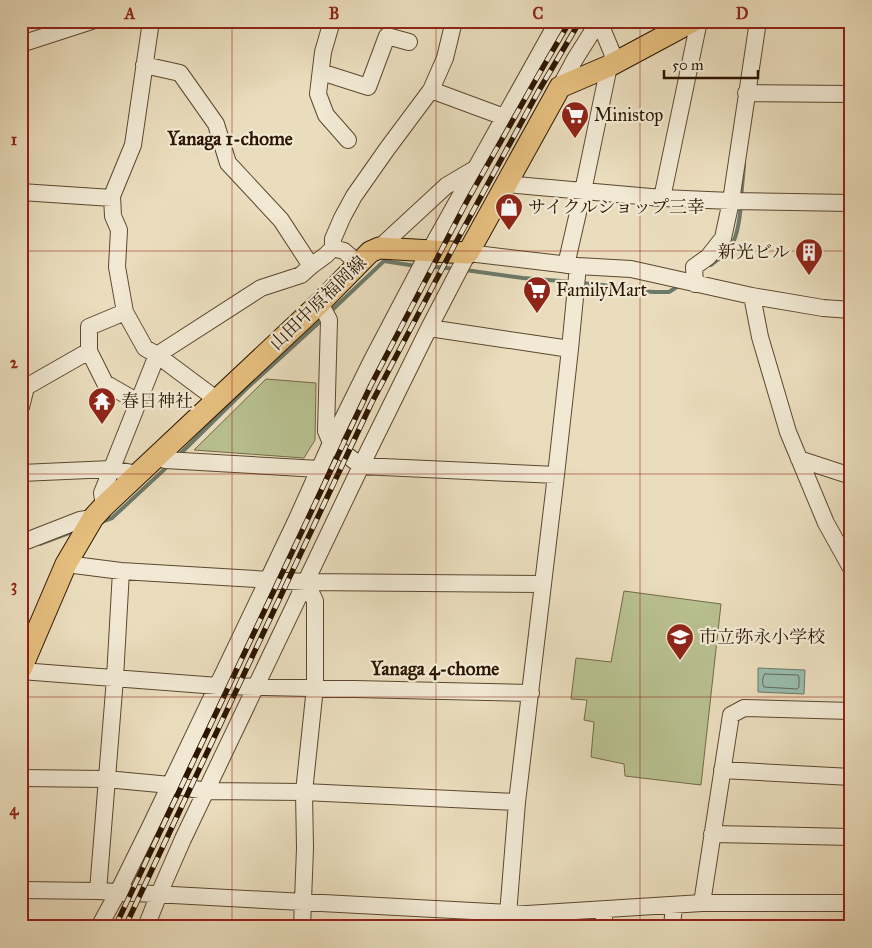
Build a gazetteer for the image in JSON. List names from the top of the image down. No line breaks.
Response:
{"streets":{"main road":["山田中原福岡線"]},"districts":["Yanaga 1-chome","Yanaga 4-chome"],"places":{"supermarket":["Ministop","FamilyMart"],"shop":["サイクルショップ三幸"],"building":["新光ビル"],"temple":["春日神社"],"school or university":["市立弥永小学校"]},"scale_bar":"50 m","grid":{"columns":["A","B","C","D"],"rows":["1","2","3","4"]}}
